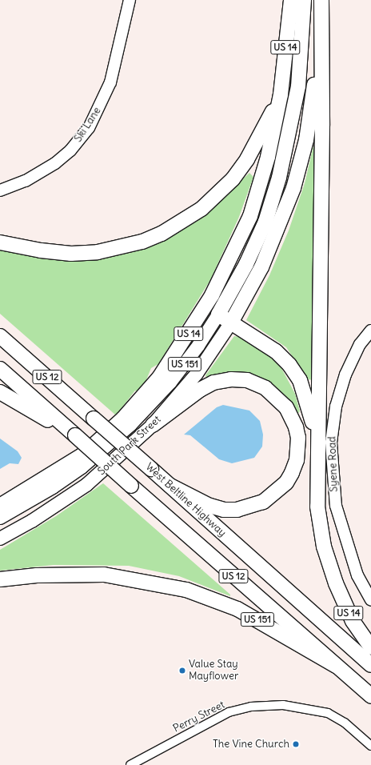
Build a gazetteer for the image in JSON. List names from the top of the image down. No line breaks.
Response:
{"streets":{"highway":["US 14","US 151","US 12","West Beltline Highway"],"main road":["South Park Street"],"street":["Ski Lane","Syene Road","Perry Street"]},"crossings":[["US 14","South Park Street"],["US 151","US 12"]],"places":["Value Stay Mayflower","The Vine Church"]}
